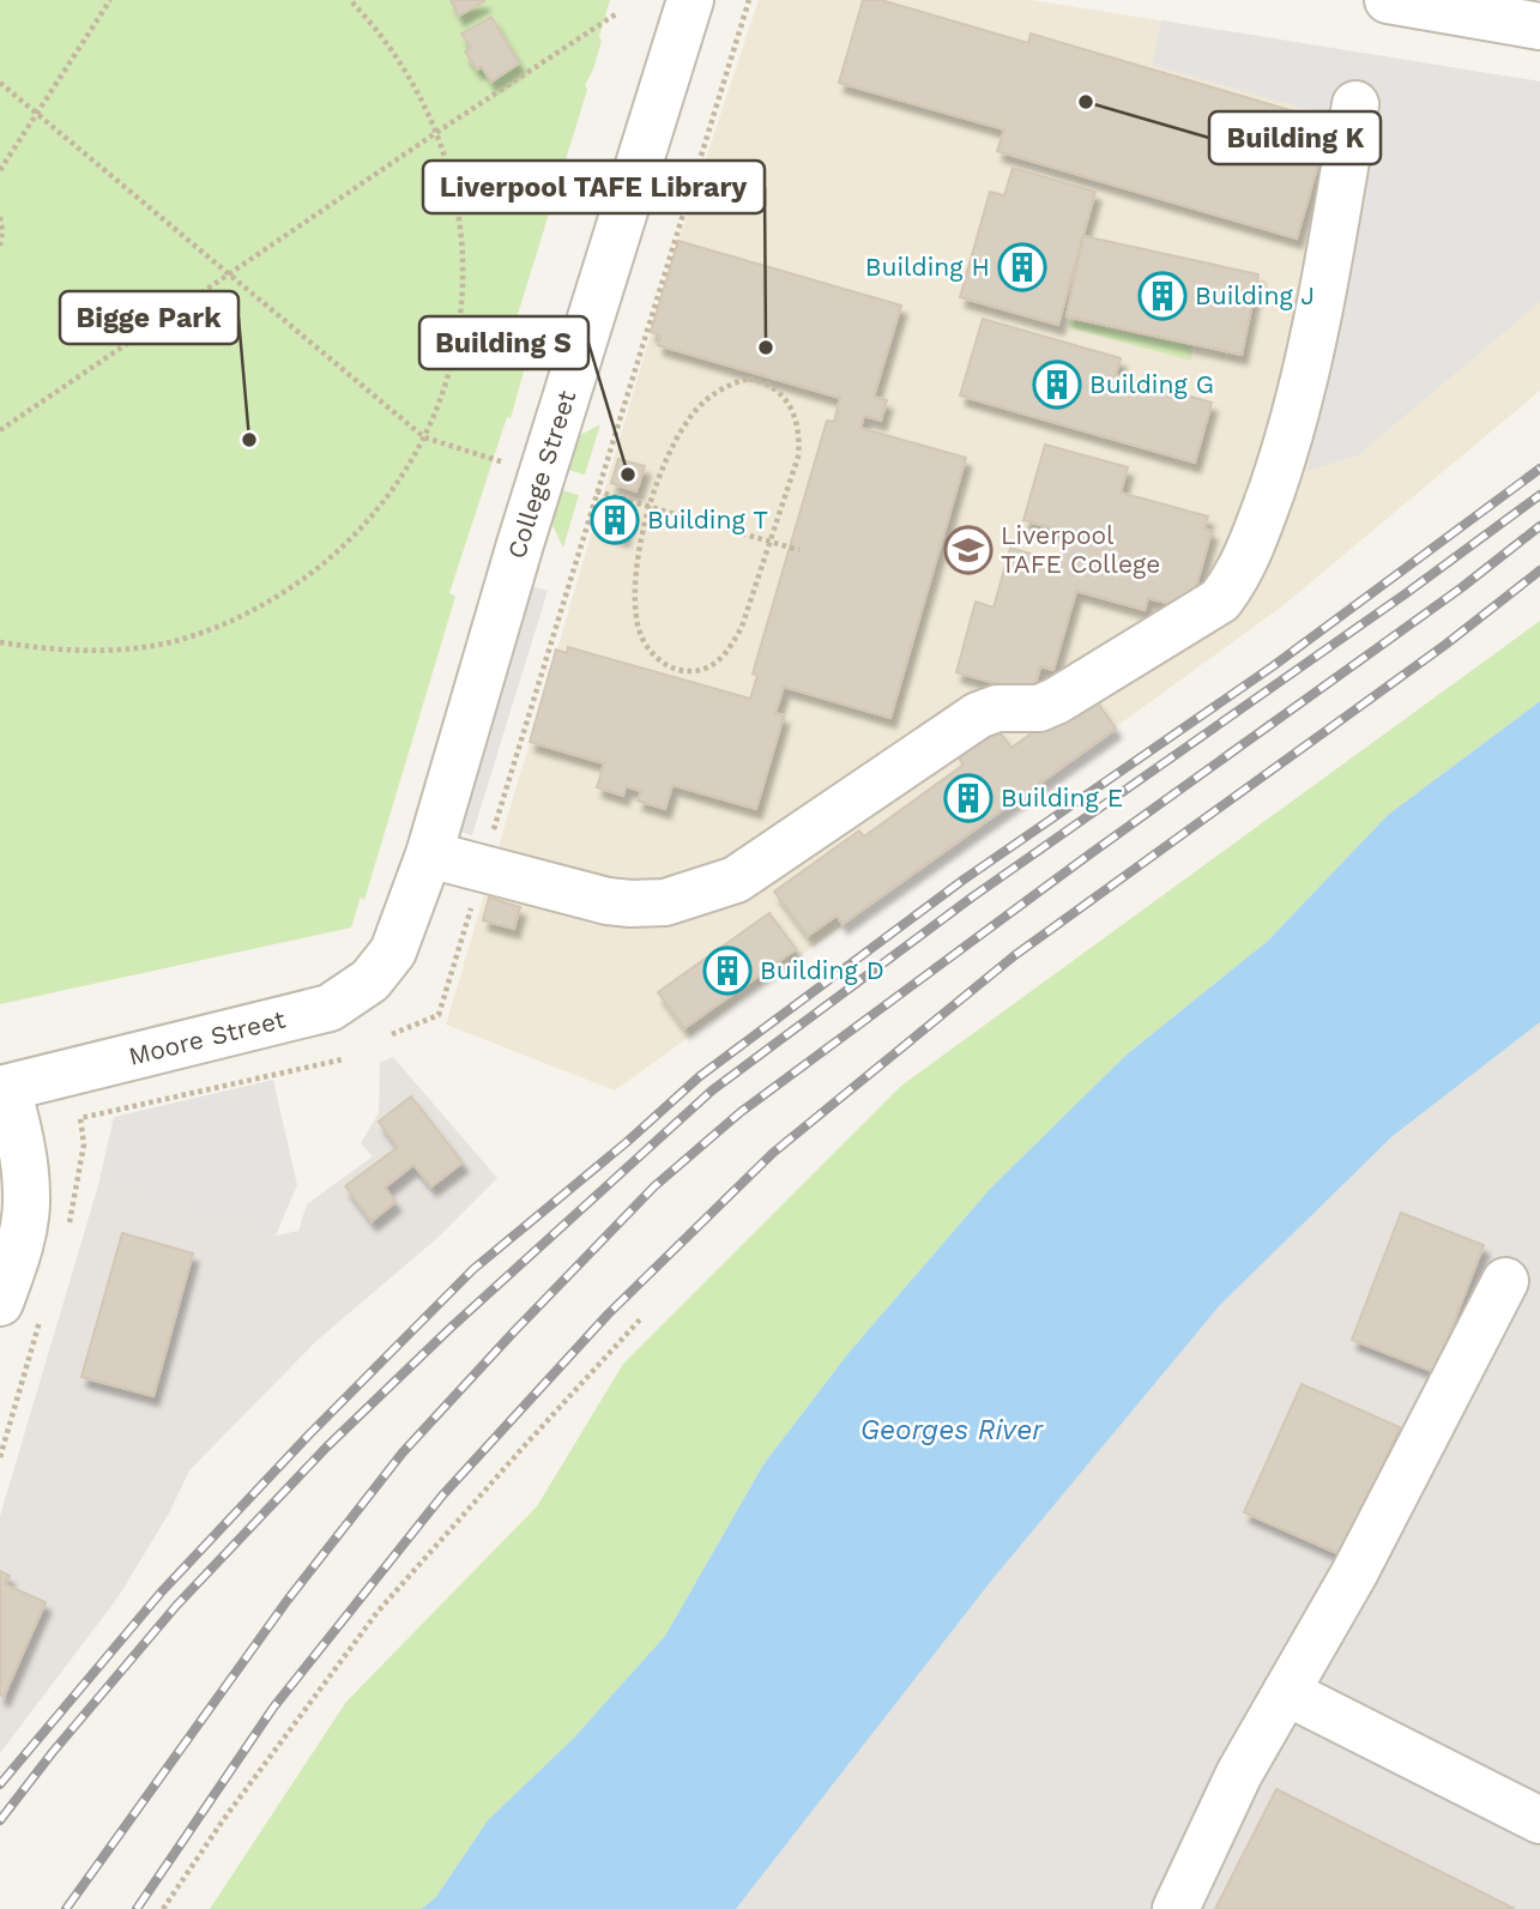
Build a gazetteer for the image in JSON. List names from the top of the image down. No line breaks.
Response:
{"streets":{"street":["College Street","Moore Street"]},"crossings":[["College Street","Moore Street"]],"water":["Georges River"],"places":{"other":["Building K","Liverpool TAFE Library","Bigge Park","Building S"],"building":["Building H","Building J","Building G","Building T","Building E","Building D"],"school or university":["Liverpool TAFE College"]}}
